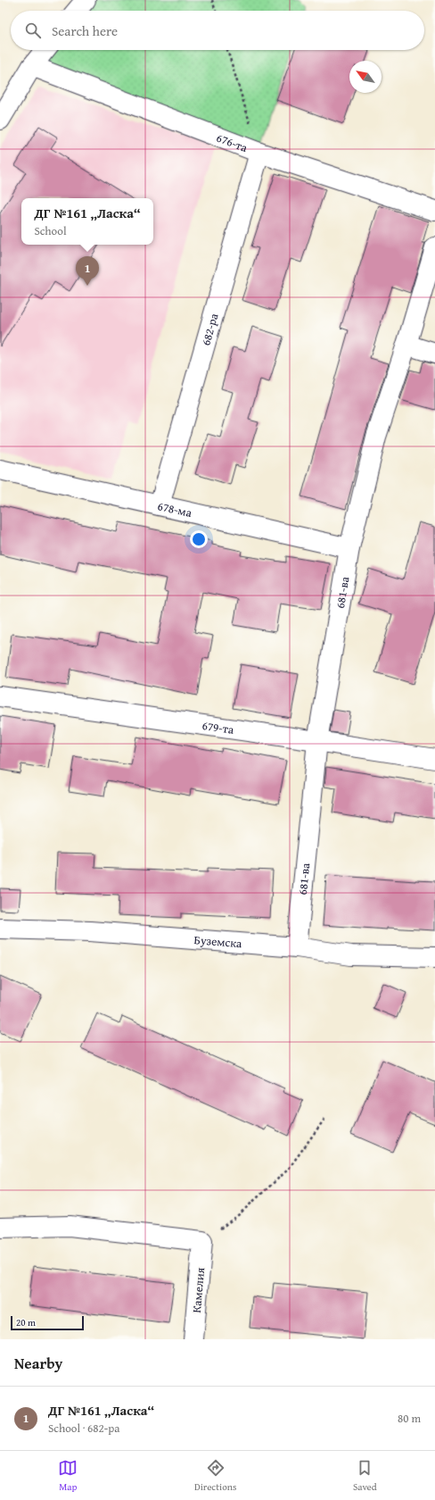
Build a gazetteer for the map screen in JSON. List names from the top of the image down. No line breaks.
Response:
{"streets":{"street":["676-та","682-ра","678-ма","681-ва","679-та","Буземска","Камелия"]},"crossings":[["676-та","682-ра"],["682-ра","678-ма"],["678-ма","681-ва"],["681-ва","679-та"],["681-ва","Буземска"]],"scale_bar":"20 m","north":"top left","page":{"search":"Search here","popup":["ДГ №161 „Ласка“","School"],"pins":"1","scale":"20 m","heading":"Nearby","list":[{"mark":"1","name":"ДГ №161 „Ласка“","note":"School · 682-ра","value":"80 m"}],"nav":["Map","Directions","Saved"]}}
